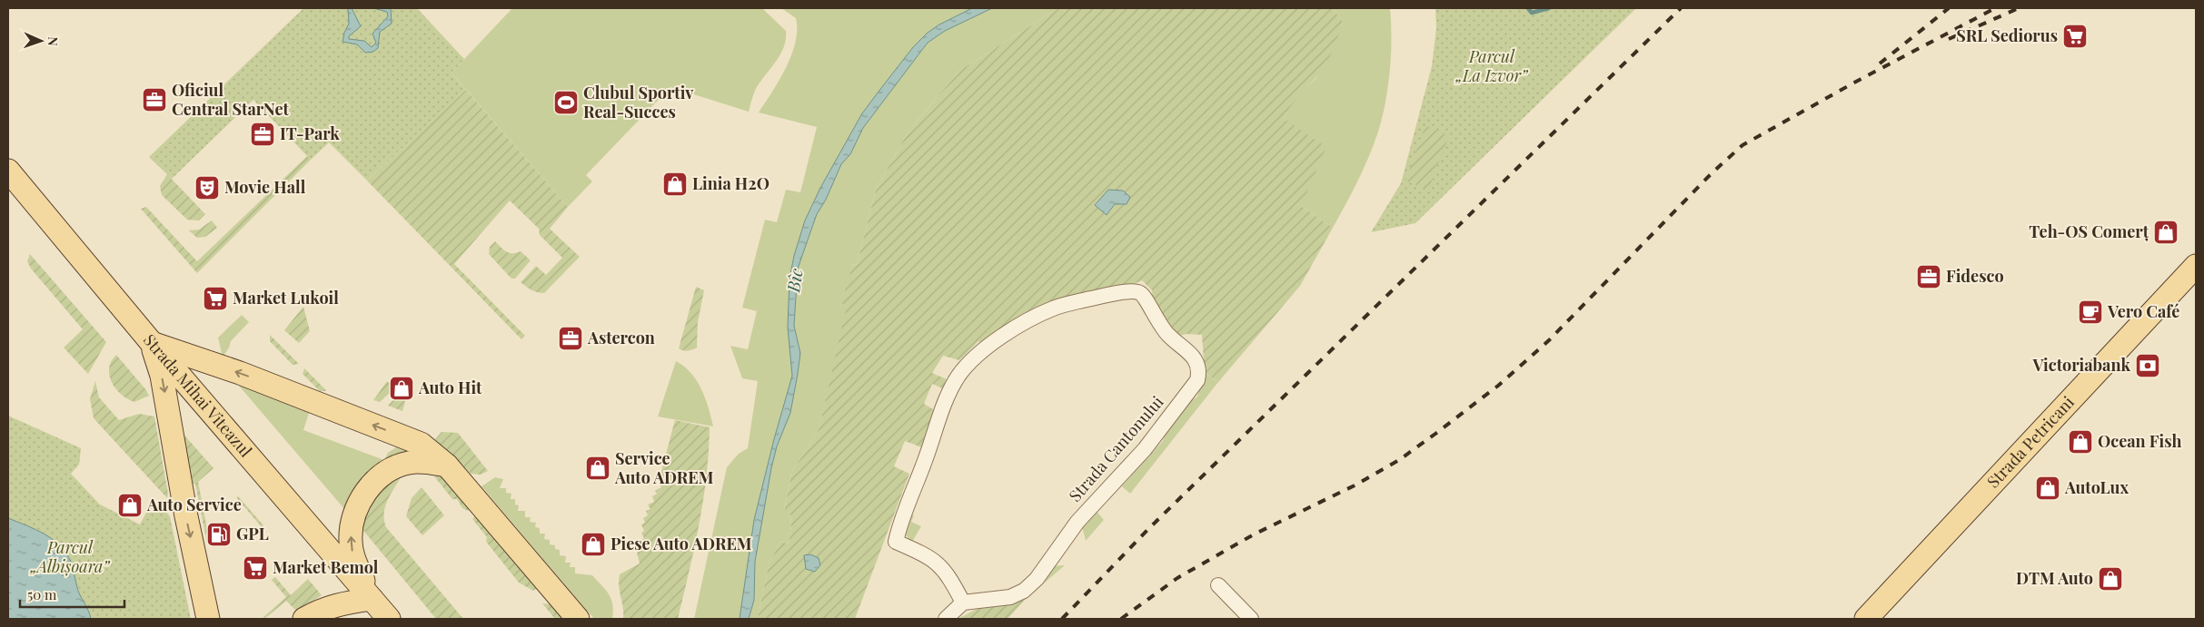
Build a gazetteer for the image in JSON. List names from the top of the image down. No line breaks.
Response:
{"streets":{"main road":["Strada Mihai Viteazul","Strada Petricani"],"street":["Strada Cantonului"]},"water":["Bîc"],"parks":["Parcul „La Izvor”","Parcul „Albișoara”"],"places":{"supermarket":["SRL Sediorus","Market Lukoil","Market Bemol"],"office":["Oficiul Central StarNet","IT-Park","Fidesco","Astercon"],"sports":["Clubul Sportiv Real-Succes"],"shop":["Linia H2O","Teh-OS Comerț","Auto Hit","Ocean Fish","Service Auto ADREM","AutoLux","Auto Service","Piese Auto ADREM","DTM Auto"],"theatre":["Movie Hall"],"cafe":["Vero Café"],"bank":["Victoriabank"],"fuel station":["GPL"]},"scale_bar":"50 m","north":"right"}
